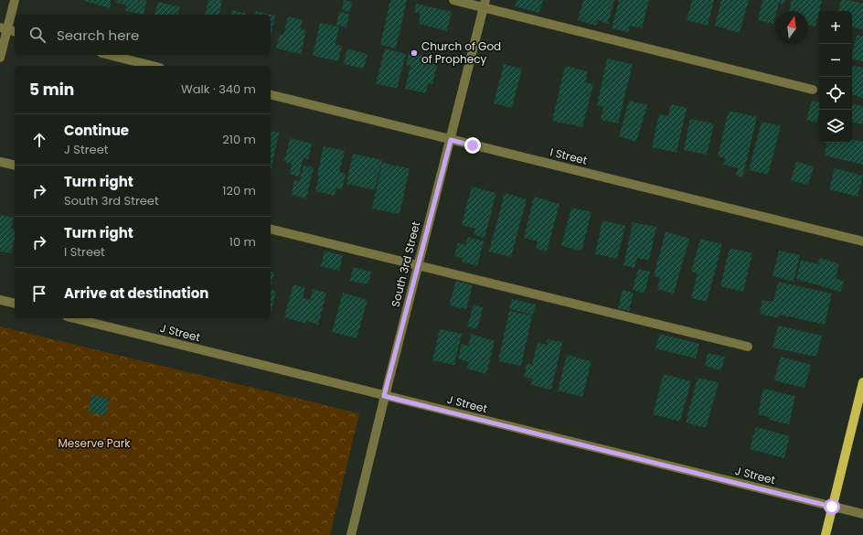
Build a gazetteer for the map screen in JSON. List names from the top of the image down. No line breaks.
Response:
{"streets":{"street":["I Street","South 3rd Street","J Street"]},"crossings":[["I Street","South 3rd Street"],["South 3rd Street","J Street"]],"parks":["Meserve Park"],"places":["Church of God of Prophecy"],"north":"top","page":{"map_buttons":["+","−"],"search":"Search here","heading":["5 min","Walk · 340 m"],"list":[["Continue","J Street","210 m"],["Turn right","South 3rd Street","120 m"],["Turn right","I Street","10 m"],"Arrive at destination"]}}
